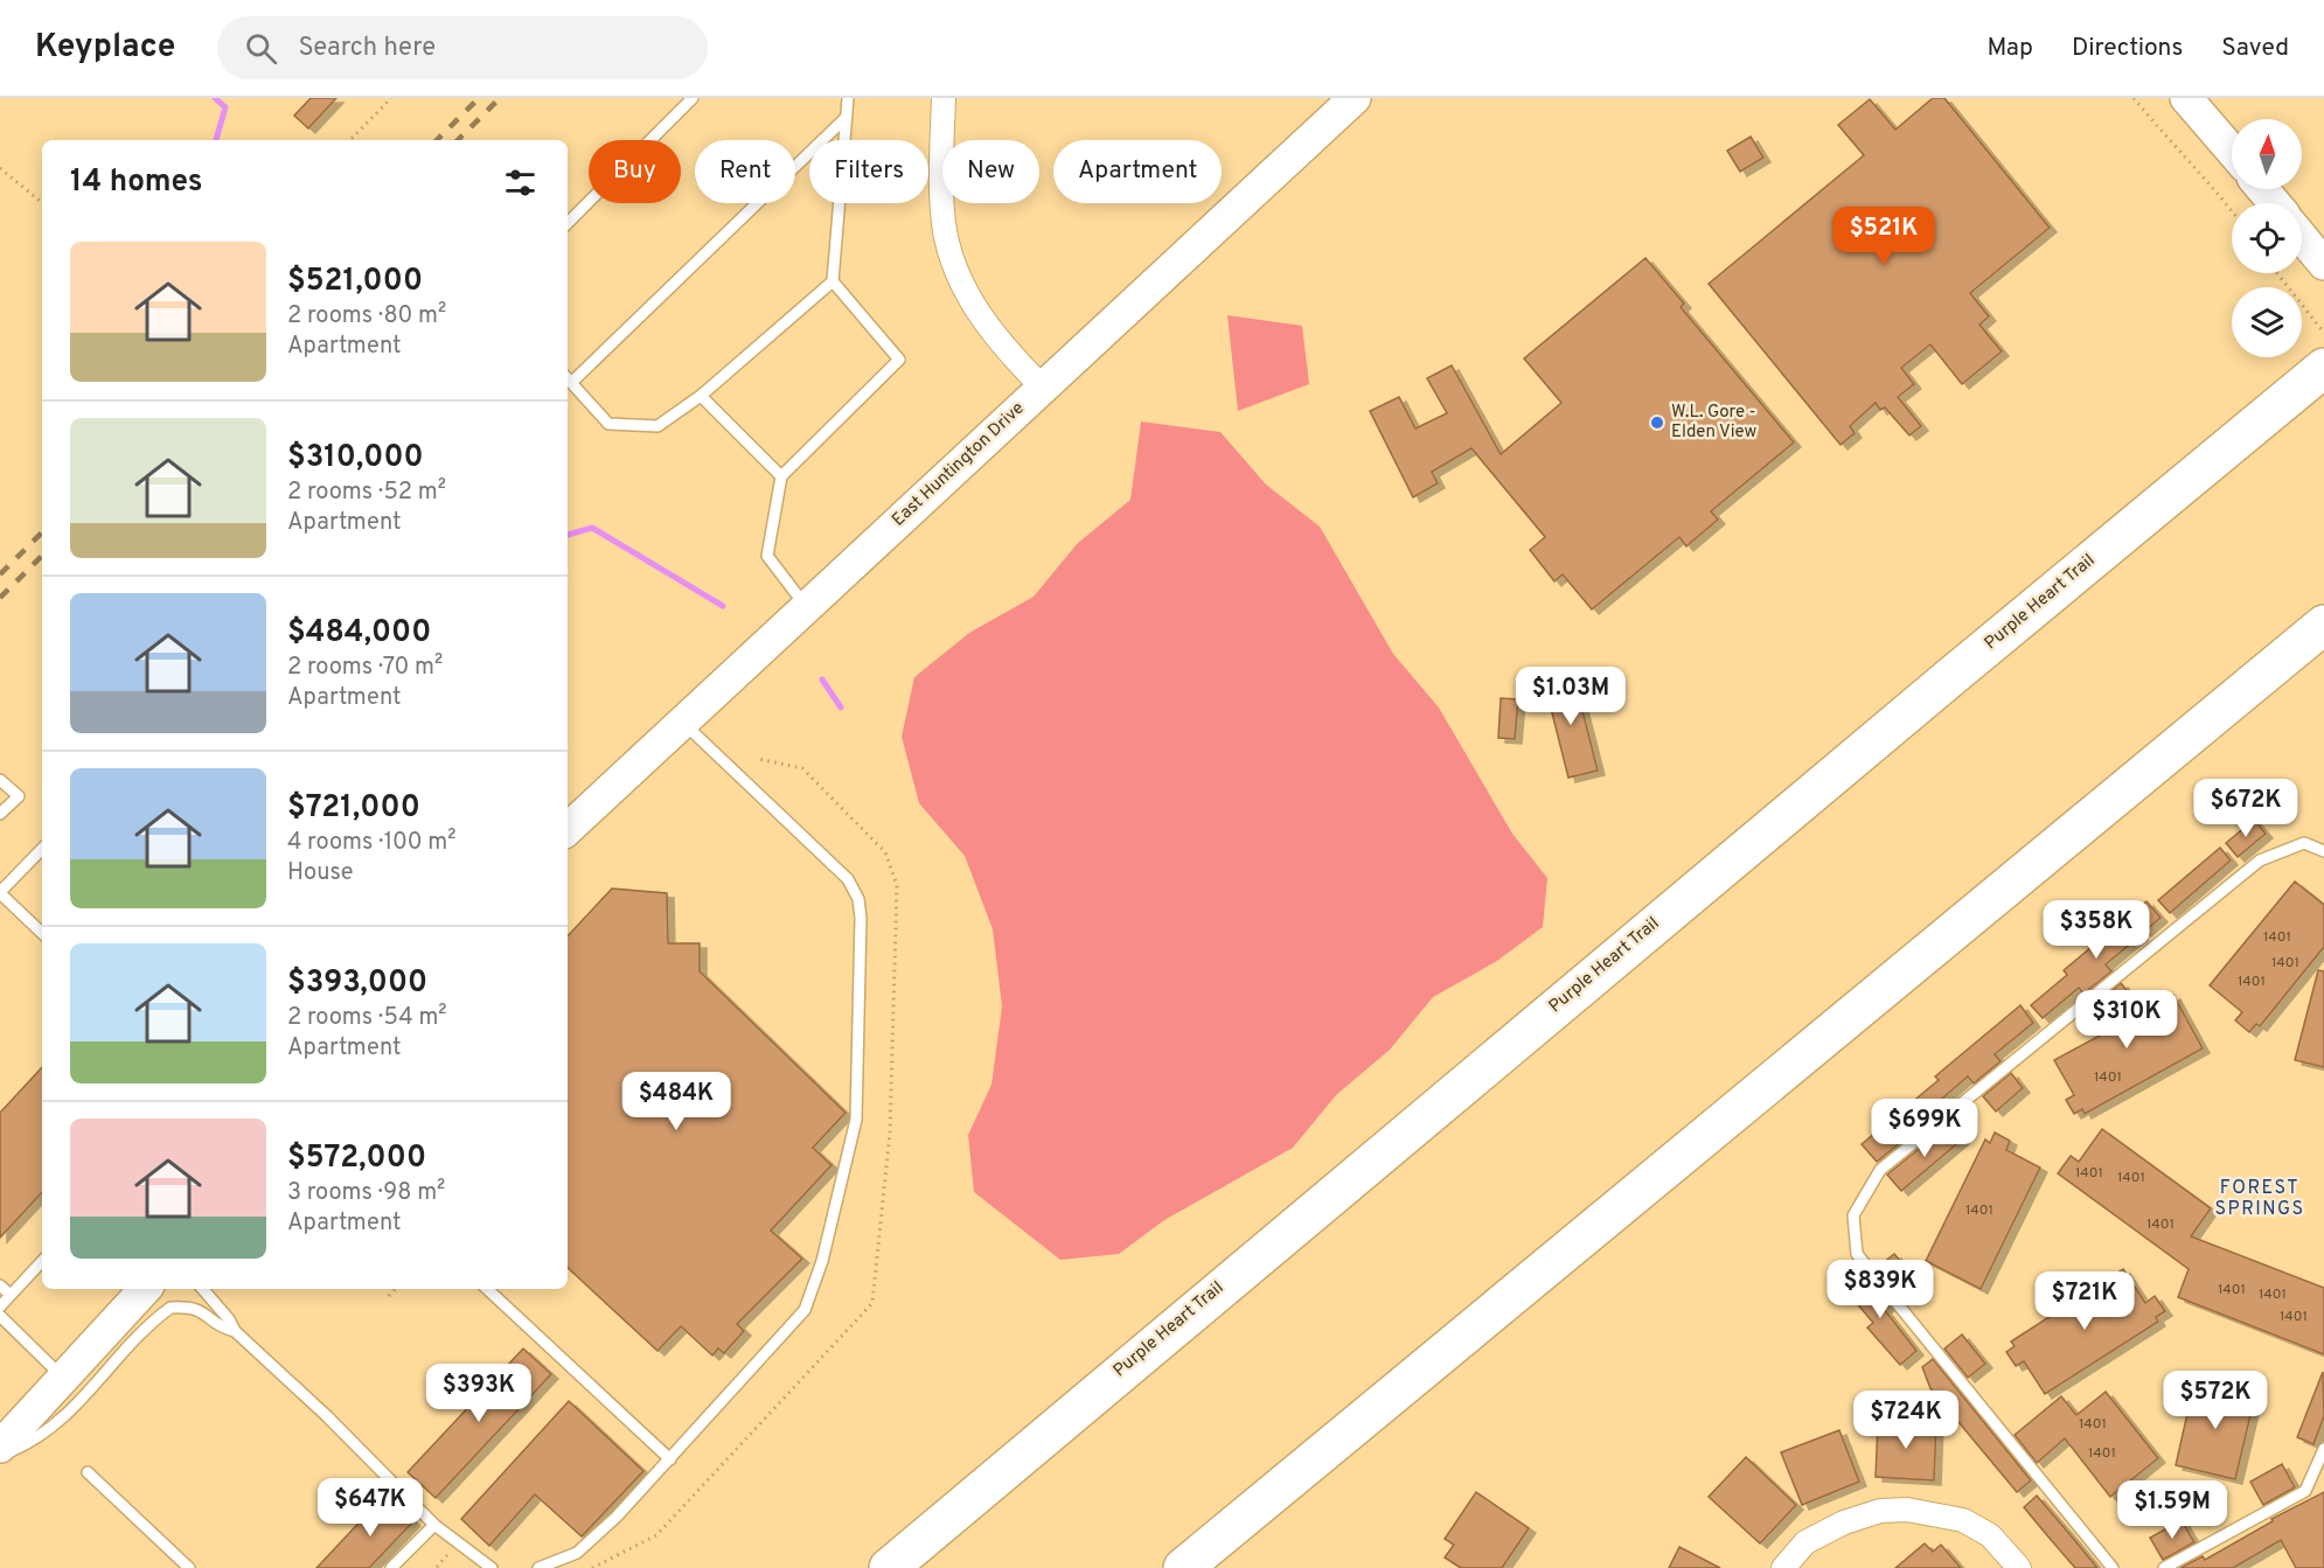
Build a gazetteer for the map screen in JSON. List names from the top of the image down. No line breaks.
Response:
{"streets":{"highway":["Purple Heart Trail"],"street":["East Huntington Drive"]},"districts":["FOREST SPRINGS"],"places":["W.L. Gore - Elden View"],"house_numbers":["1401","1401","1401","1401","1401","1401","1401","1401","1401","1401","1401","1401","1401"],"north":"top","page":{"header":"Keyplace","search":"Search here","nav":["Map","Directions","Saved"],"chip":["Buy","Rent","Filters","New","Apartment"],"heading":"14 homes","price":["$521K","$1.03M","$672K","$358K","$310K","$484K","$699K","$839K","$721K","$393K","$572K","$724K","$647K","$1.59M"],"list":[{"name":"$521,000","note":"2 rooms · 80 m² · Apartment"},{"name":"$310,000","note":"2 rooms · 52 m² · Apartment"},{"name":"$484,000","note":"2 rooms · 70 m² · Apartment"},{"name":"$721,000","note":"4 rooms · 100 m² · House"},{"name":"$393,000","note":"2 rooms · 54 m² · Apartment"},{"name":"$572,000","note":"3 rooms · 98 m² · Apartment"}]}}
